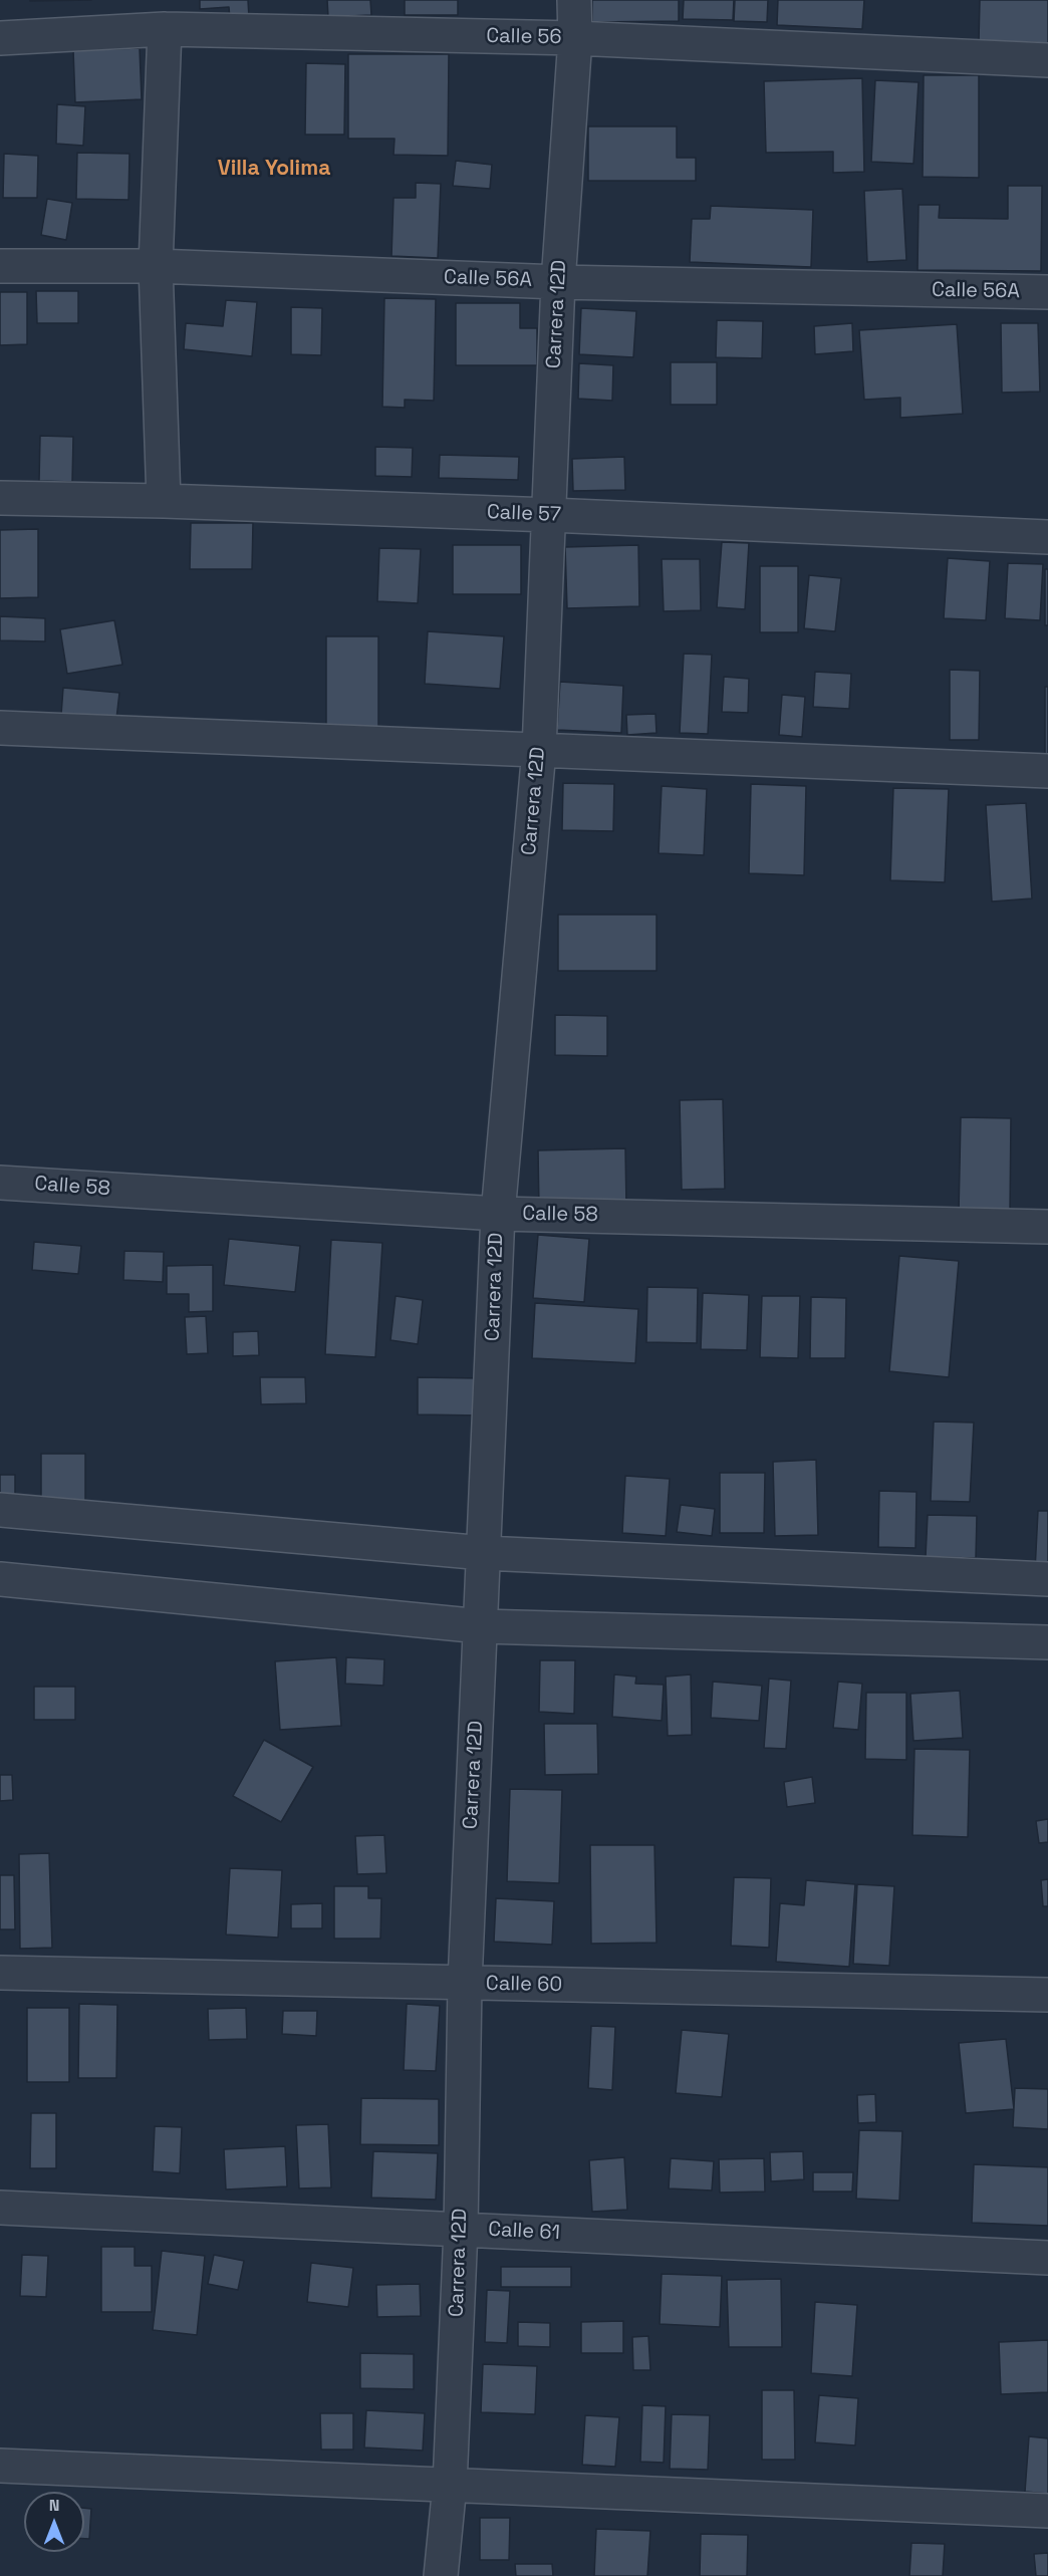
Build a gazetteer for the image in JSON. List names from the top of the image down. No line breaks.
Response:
{"streets":{"street":["Calle 56","Calle 56A","Carrera 12D","Calle 57","Calle 58","Calle 60","Calle 61"]},"crossings":[["Calle 56","Carrera 12D"],["Calle 56A","Carrera 12D"],["Carrera 12D","Calle 57"],["Carrera 12D","Calle 58"],["Carrera 12D","Calle 60"],["Carrera 12D","Calle 61"]],"districts":["Villa Yolima"],"north":"top"}
